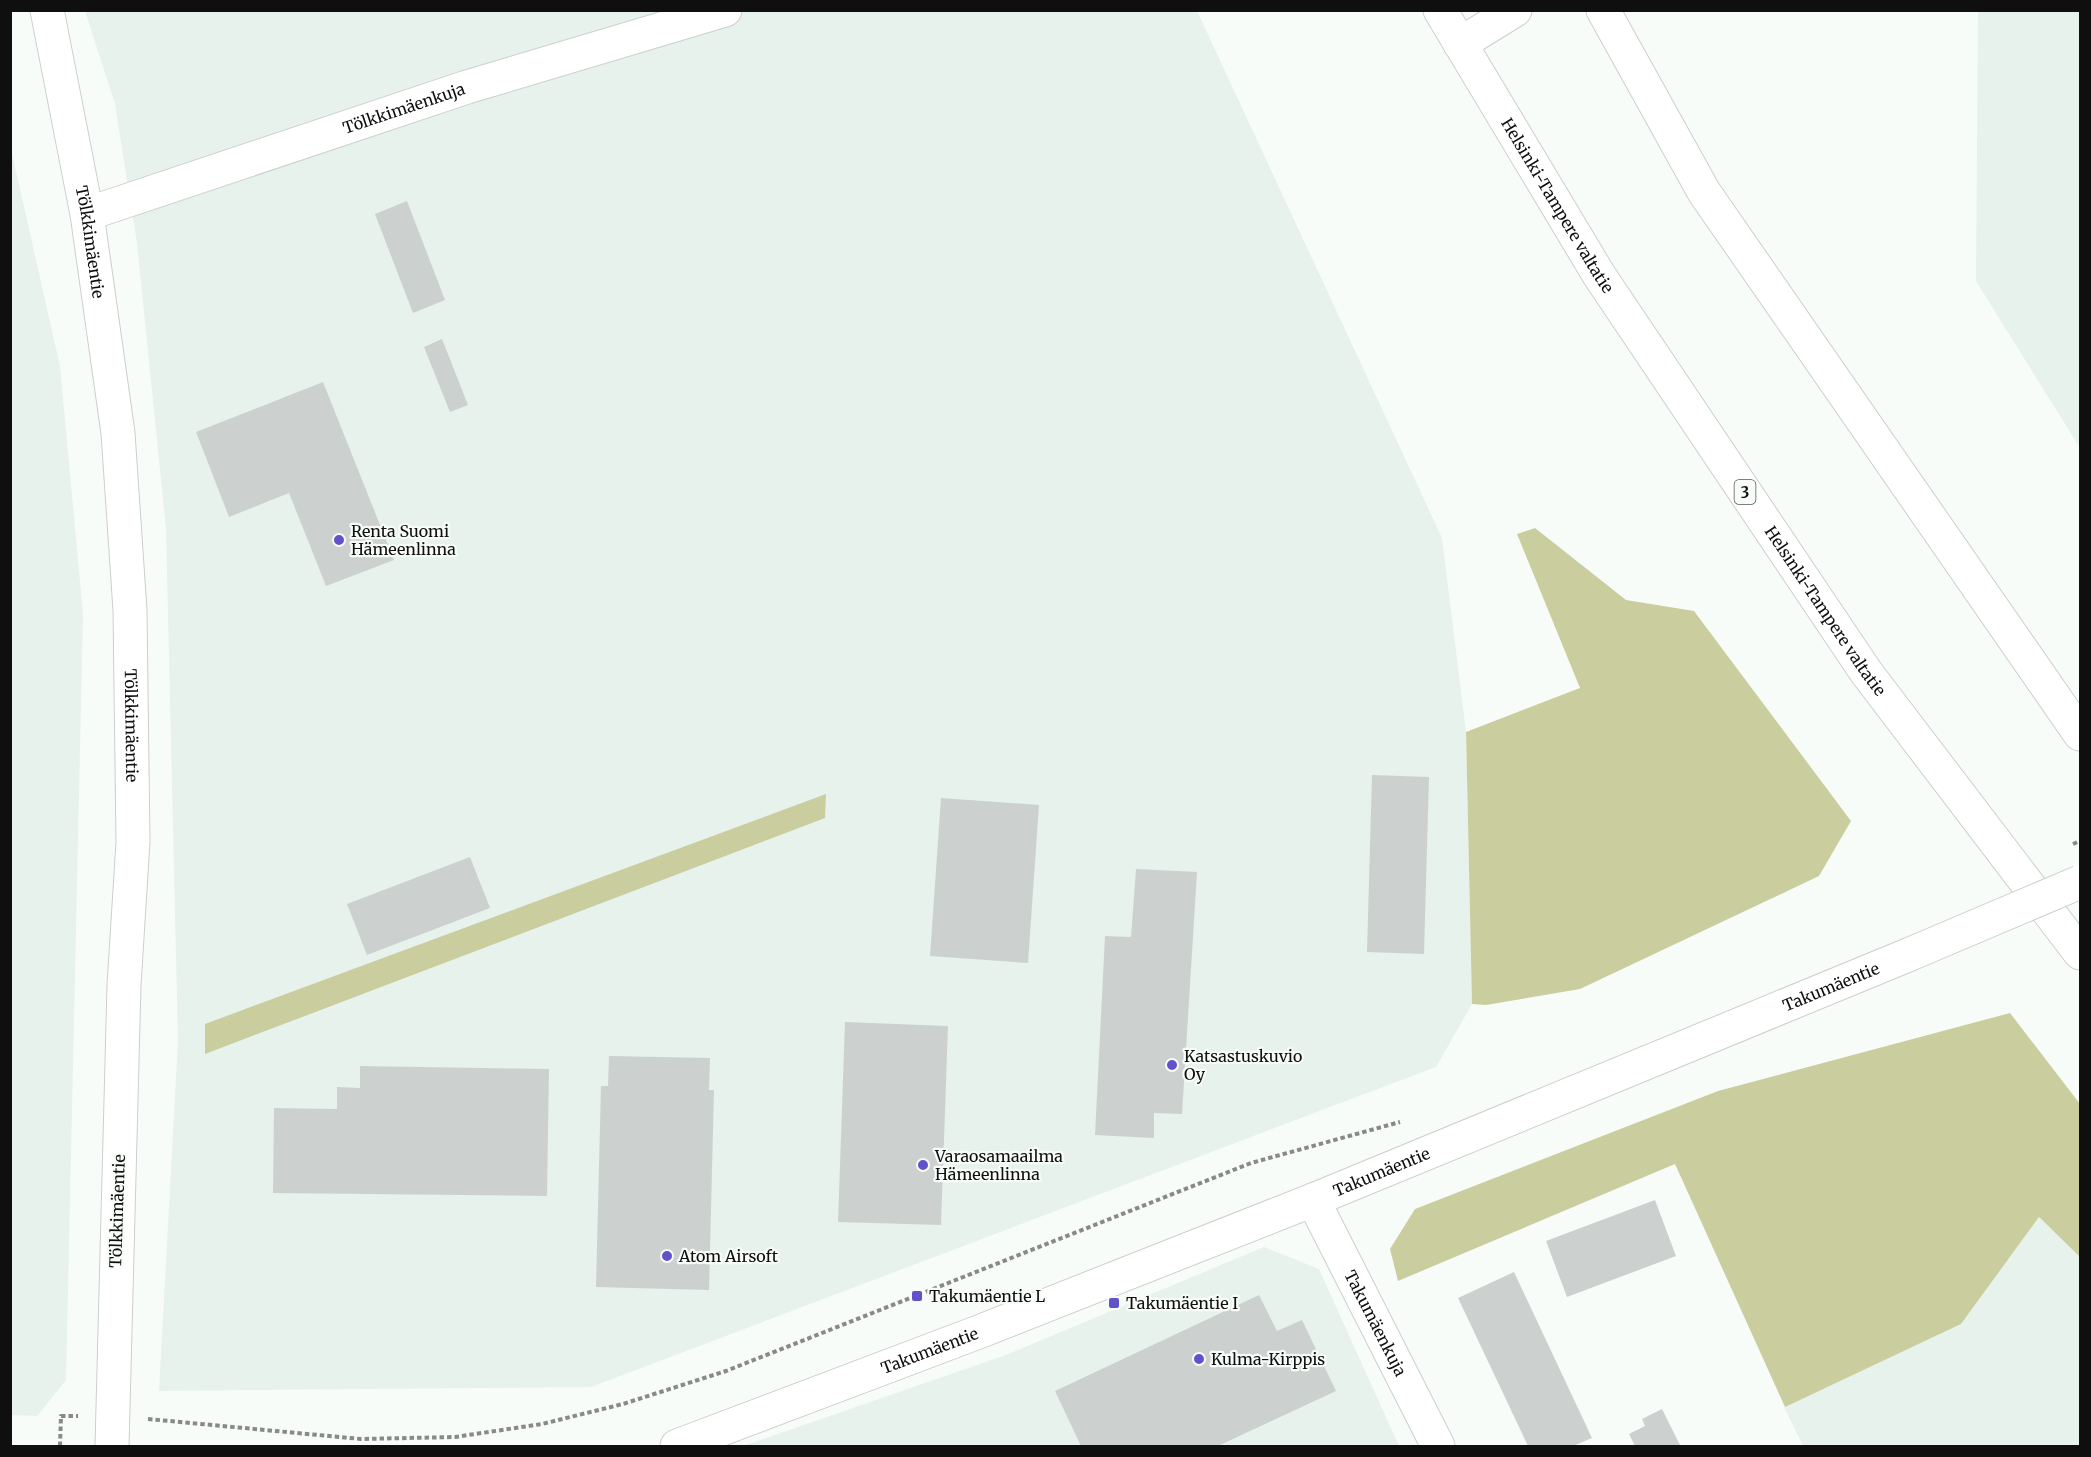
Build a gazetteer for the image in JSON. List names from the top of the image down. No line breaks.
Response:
{"streets":{"main road":["Tölkkimäenkuja","Helsinki-Tampere valtatie","Tölkkimäentie","3","Takumäentie","Takumäenkuja"]},"crossings":[["Tölkkimäenkuja","Tölkkimäentie"],["Takumäentie","Takumäenkuja"]],"places":{"other":["Renta Suomi Hämeenlinna","Katsastuskuvio Oy","Varaosamaailma Hämeenlinna","Atom Airsoft","Kulma-Kirppis"],"transit":["Takumäentie L","Takumäentie I"]}}
